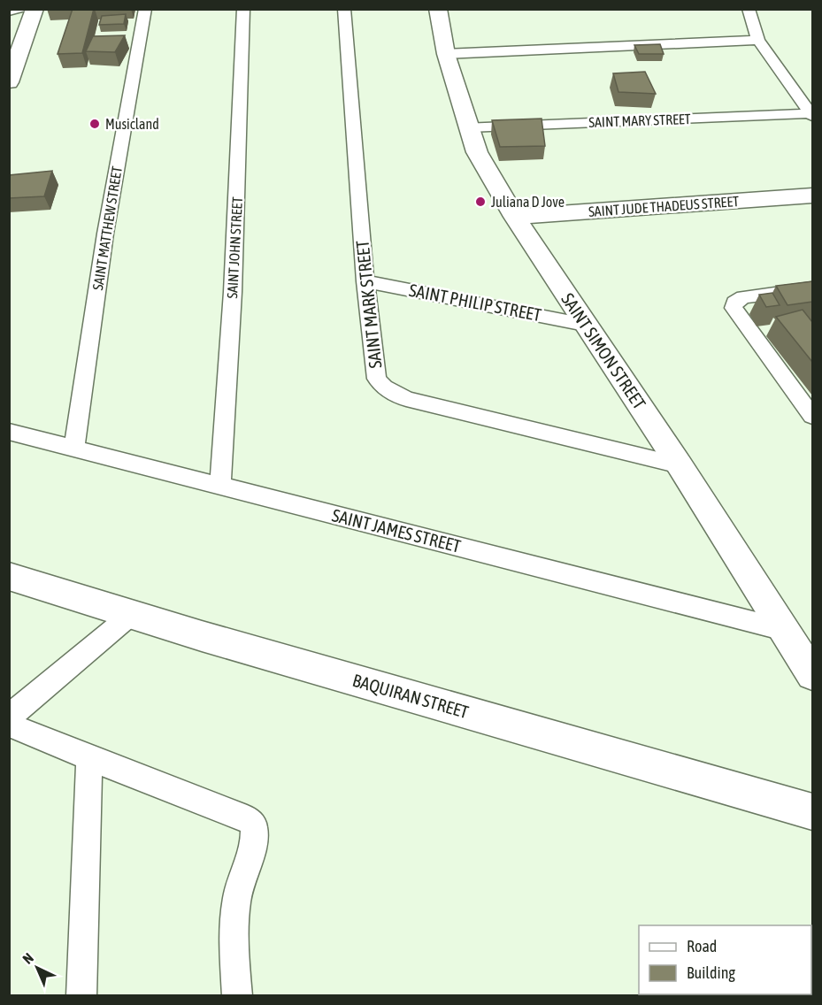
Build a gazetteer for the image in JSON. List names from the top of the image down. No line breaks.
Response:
{"streets":{"street":["SAINT MARY STREET","SAINT JUDE THADEUS STREET","SAINT MATTHEW STREET","SAINT JOHN STREET","SAINT PHILIP STREET","SAINT MARK STREET","SAINT SIMON STREET","SAINT JAMES STREET","BAQUIRAN STREET"]},"crossings":[["SAINT MARY STREET","SAINT SIMON STREET"],["SAINT JUDE THADEUS STREET","SAINT SIMON STREET"],["SAINT MATTHEW STREET","SAINT JAMES STREET"],["SAINT JOHN STREET","SAINT JAMES STREET"],["SAINT PHILIP STREET","SAINT MARK STREET"],["SAINT PHILIP STREET","SAINT SIMON STREET"],["SAINT MARK STREET","SAINT SIMON STREET"],["SAINT SIMON STREET","SAINT JAMES STREET"]],"places":["Musicland","Juliana D Jove"],"legend":["Road","Building"],"north":"top left"}
